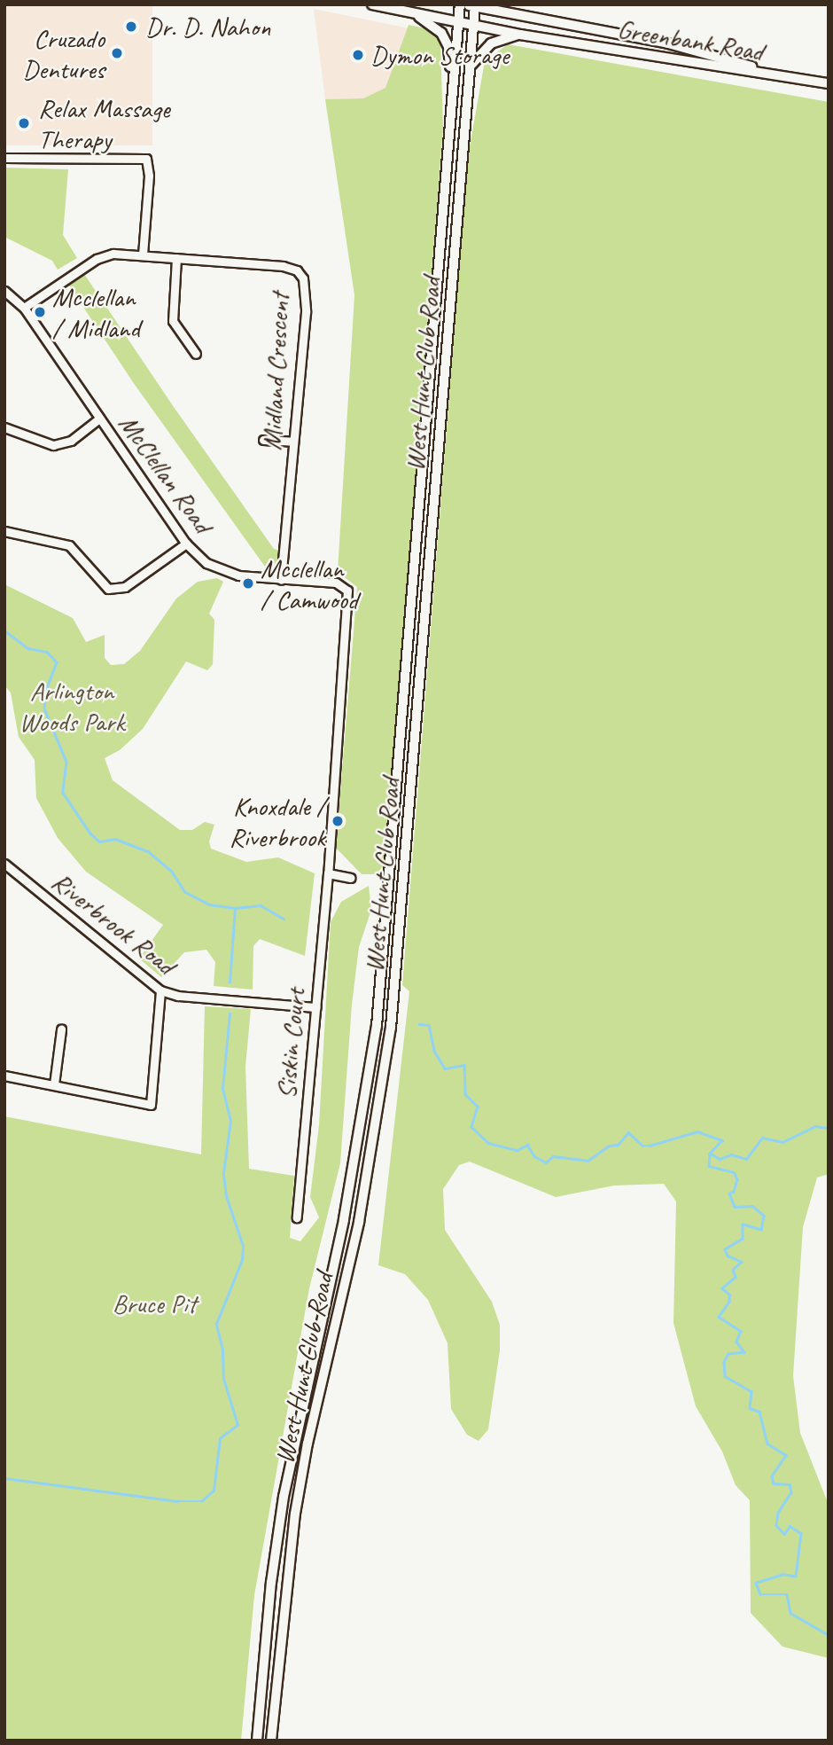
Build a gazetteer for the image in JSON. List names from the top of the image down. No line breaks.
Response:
{"streets":{"main road":["Greenbank Road","West Hunt Club Road"],"street":["Midland Crescent","McClellan Road","Riverbrook Road","Siskin Court"]},"crossings":[["Greenbank Road","West Hunt Club Road"],["Midland Crescent","McClellan Road"],["McClellan Road","Siskin Court"],["Riverbrook Road","Siskin Court"]],"parks":["Arlington Woods Park","Bruce Pit"],"places":["Dr. D. Nahon","Cruzado Dentures","Dymon Storage","Relax Massage Therapy","Mcclellan / Midland","Mcclellan / Camwood","Knoxdale / Riverbrook"]}
